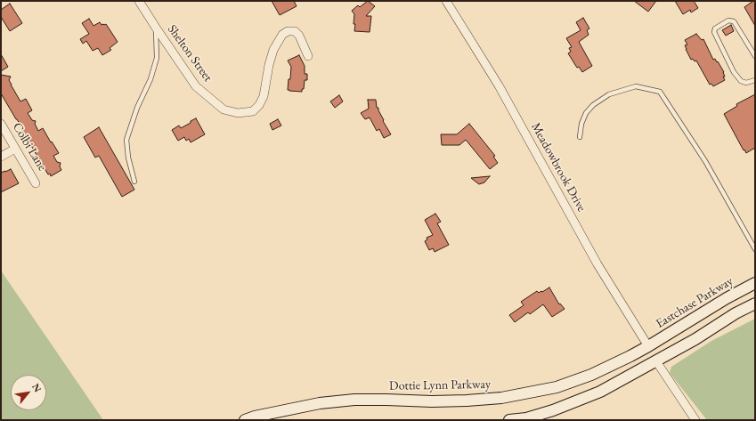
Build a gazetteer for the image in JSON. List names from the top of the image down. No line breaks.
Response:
{"streets":{"main road":["Eastchase Parkway","Dottie Lynn Parkway"],"street":["Shelton Street","Colbi Lane","Meadowbrook Drive"]},"crossings":[["Meadowbrook Drive","Eastchase Parkway"],["Meadowbrook Drive","Dottie Lynn Parkway"],["Eastchase Parkway","Dottie Lynn Parkway"]],"north":"top right"}
